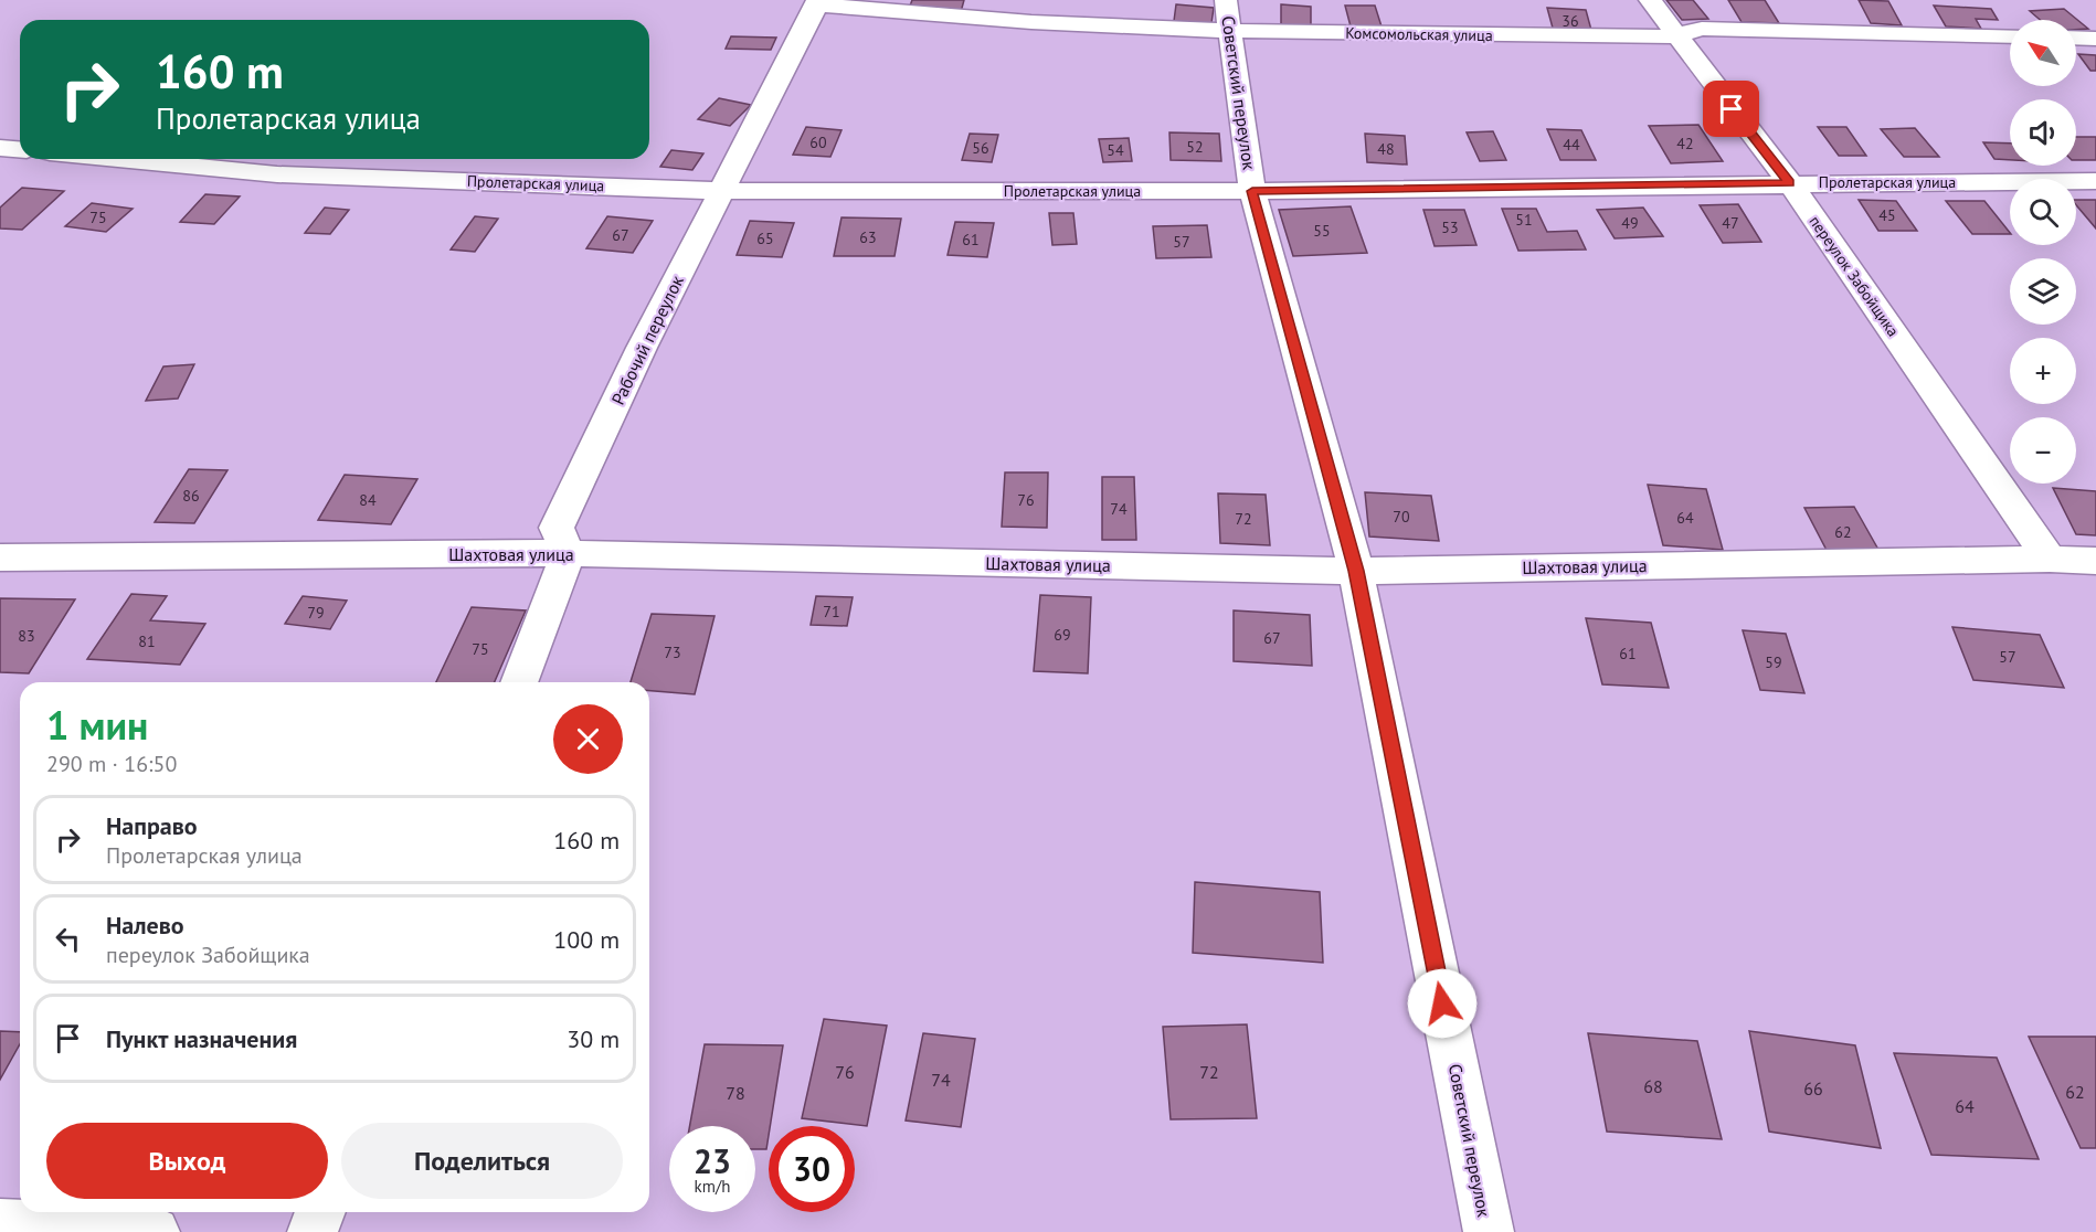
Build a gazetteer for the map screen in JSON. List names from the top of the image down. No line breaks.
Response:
{"streets":{"street":["Комсомольская улица","Советский переулок","Пролетарская улица","переулок Забойщика","Рабочий переулок","Шахтовая улица"]},"crossings":[["Комсомольская улица","Советский переулок"],["Комсомольская улица","переулок Забойщика"],["Комсомольская улица","Рабочий переулок"],["Советский переулок","Пролетарская улица"],["Советский переулок","Шахтовая улица"],["Пролетарская улица","переулок Забойщика"],["Пролетарская улица","Рабочий переулок"],["переулок Забойщика","Шахтовая улица"],["Рабочий переулок","Шахтовая улица"]],"house_numbers":["36","60","42","44","52","56","48","54","45","75","51","49","47","53","55","67","63","65","61","57","86","84","76","74","70","64","72","62","71","79","69","83","67","81","75","73","61","57","59","76","72","74","68","66","62","78","64"],"north":"top left","page":{"map_buttons":["+","−"],"turn":["160 m","Пролетарская улица"],"heading":["1 мин","290 m · 16:50"],"list":[{"name":"Направо","note":"Пролетарская улица","value":"160 m"},{"name":"Налево","note":"переулок Забойщика","value":"100 m"},{"name":"Пункт назначения","value":"30 m"}],"buttons":["Выход","Поделиться"],"speed":"23 km/h","limit":"30"}}
